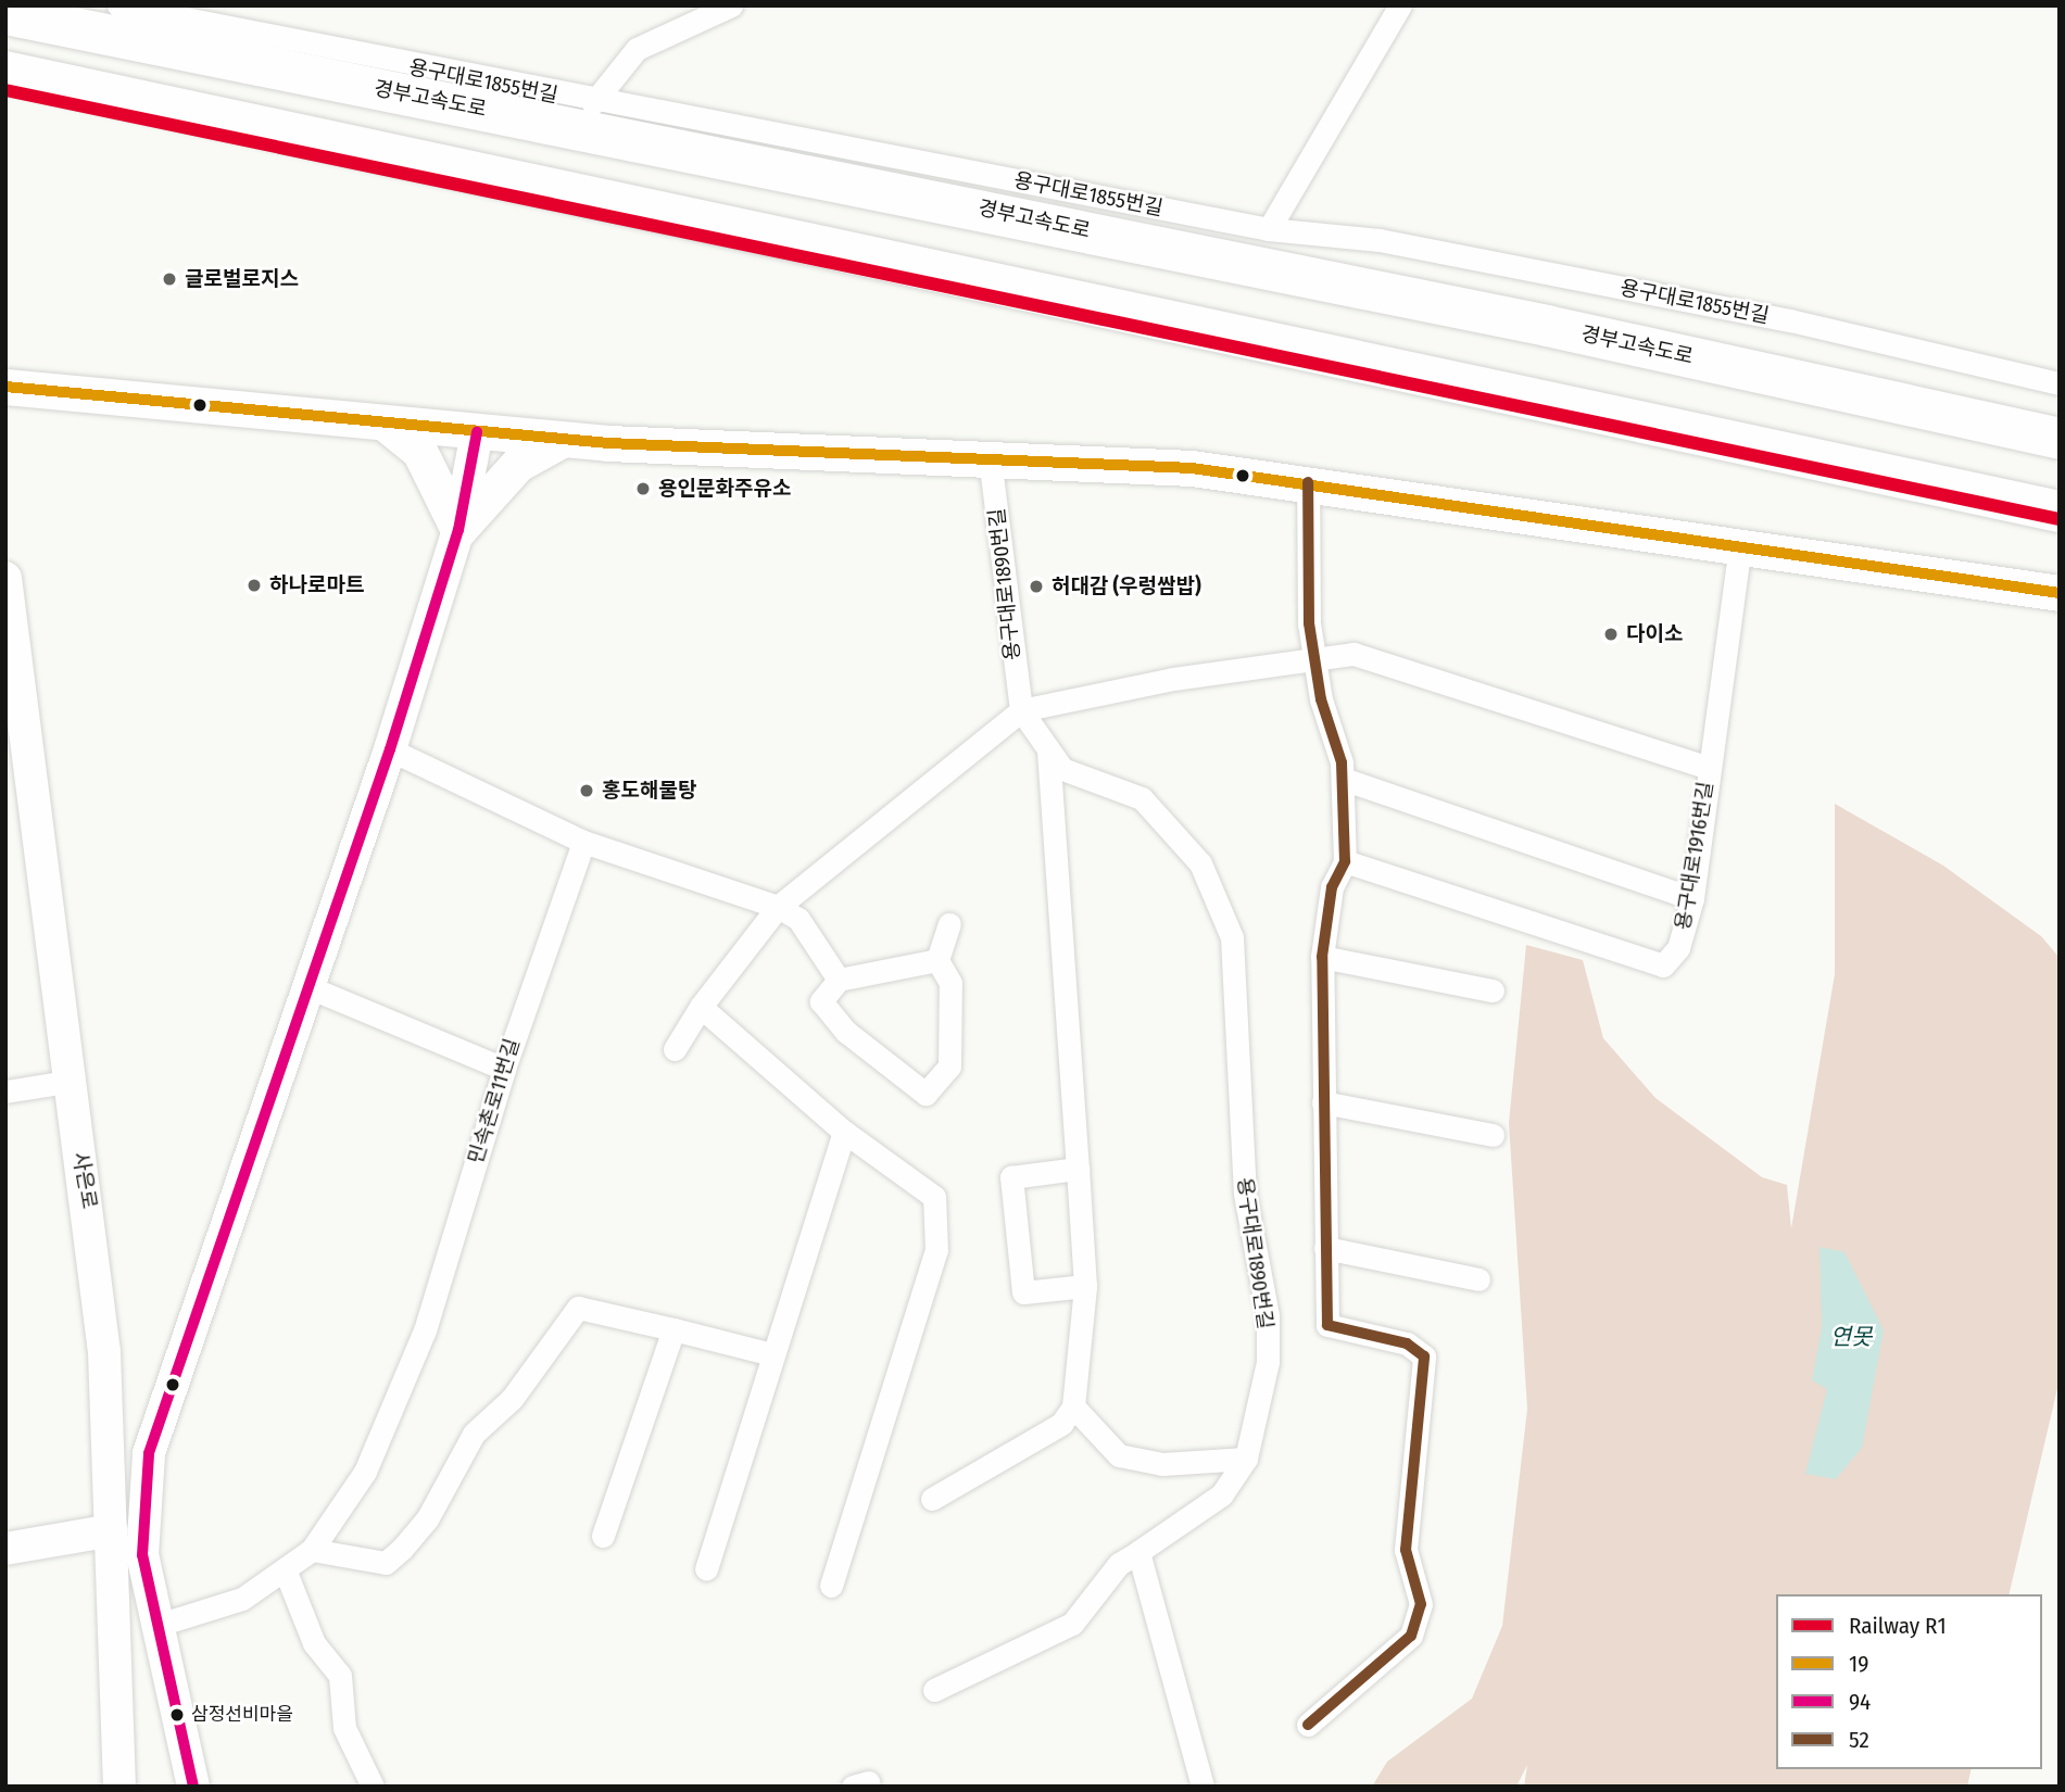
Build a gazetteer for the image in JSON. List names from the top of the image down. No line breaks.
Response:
{"streets":{"highway":["경부고속도로"],"street":["용구대로1855번길","용구대로1890번길","용구대로1916번길","민속촌로11번길","사은로"]},"water":["연못"],"places":["글로벌로지스","용인문화주유소","하나로마트","허대감 (우렁쌈밥)","다이소","홍도해물탕","삼정선비마을"],"lines":["rail line R1","transit line 19","transit line 94","transit line 52"],"legend":["Railway R1","19","94","52"]}
